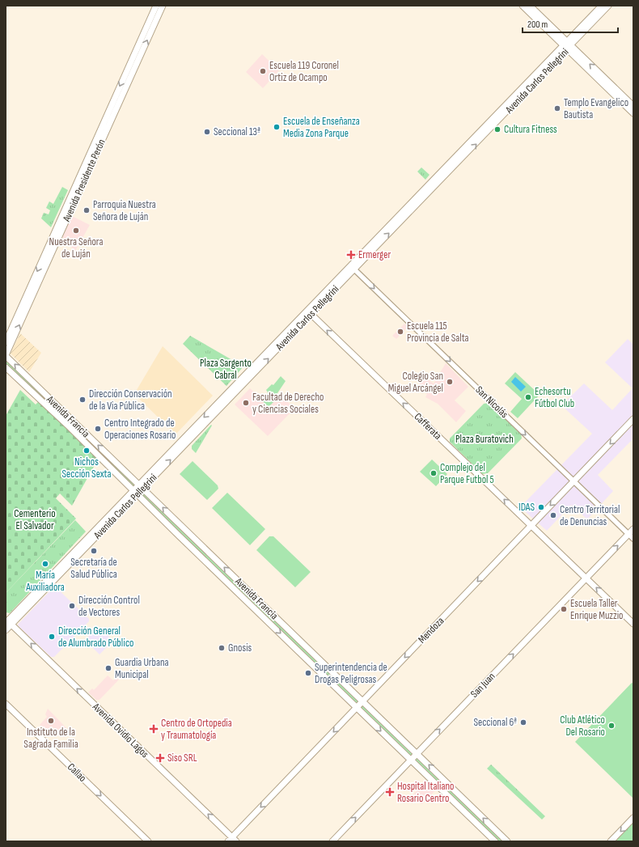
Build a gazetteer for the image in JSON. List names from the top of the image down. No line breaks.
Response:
{"streets":{"main road":["Avenida Carlos Pellegrini","Avenida Presidente Perón","Avenida Francia","Cafferata","Mendoza","San Juan","Avenida Ovidio Lagos","Callao"],"street":["San Nicolás"]},"crossings":[["Avenida Carlos Pellegrini","San Nicolás"],["Avenida Carlos Pellegrini","Avenida Francia"],["Avenida Carlos Pellegrini","Cafferata"],["Avenida Carlos Pellegrini","Avenida Ovidio Lagos"],["Avenida Presidente Perón","Avenida Francia"],["San Nicolás","Mendoza"],["San Nicolás","San Juan"],["Avenida Francia","Mendoza"],["Avenida Francia","San Juan"],["Cafferata","Mendoza"],["Cafferata","San Juan"],["Mendoza","Avenida Ovidio Lagos"]],"one_way":["San Nicolás","Cafferata","Mendoza","San Juan","Avenida Ovidio Lagos","Callao"],"parks":["Plaza Sargento Cabral","Plaza Buratovich","Cementerio El Salvador"],"places":{"other":["Escuela 119 Coronel Ortiz de Ocampo","Templo Evangelico Bautista","Escuela de Enseñanza Media Zona Parque","Cultura Fitness","Seccional 13ª","Parroquia Nuestra Señora de Luján","Nuestra Señora de Luján","Escuela 115 Provincia de Salta","Colegio San Miguel Arcángel","Echesortu Fútbol Club","Dirección Conservación de la Via Pública","Facultad de Derecho y Ciencias Sociales","Centro Integrado de Operaciones Rosario","Nichos Sección Sexta","Complejo del Parque Futbol 5","IDAS","Centro Territorial de Denuncias","Secretaría de Salud Pública","María Auxiliadora","Dirección Control de Vectores","Escuela Taller Enrique Muzzio","Dirección General de Alumbrado Público","Gnosis","Guardia Urbana Municipal","Superintendencia de Drogas Peligrosas","Instituto de la Sagrada Familia","Seccional 6ª","Club Atlético Del Rosario"],"health":["Ermerger","Centro de Ortopedia y Traumatología","Siso SRL","Hospital Italiano Rosario Centro"]},"scale_bar":"200 m"}
